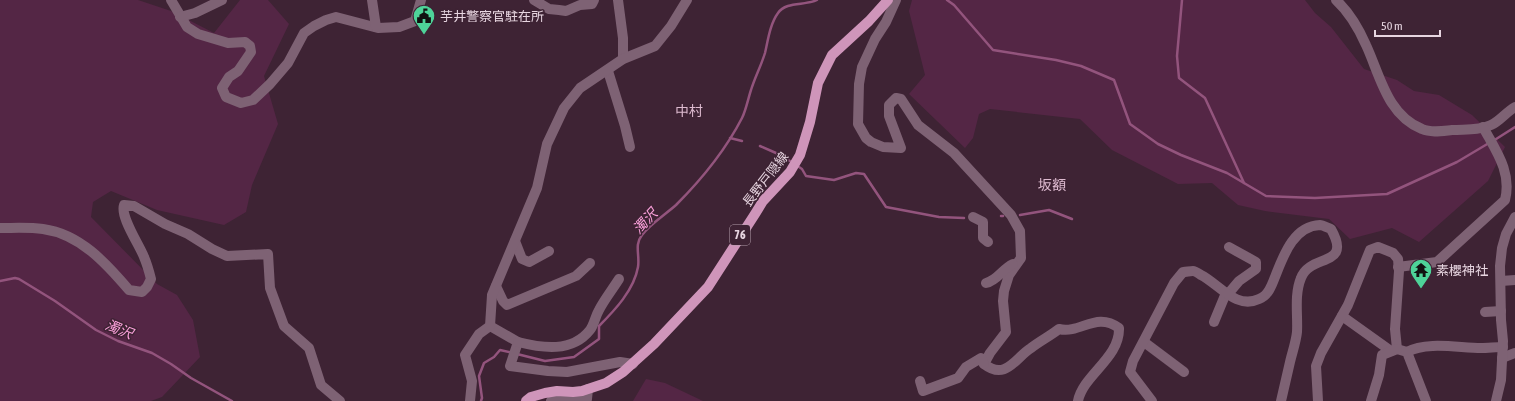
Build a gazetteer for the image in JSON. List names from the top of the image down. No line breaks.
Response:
{"streets":{"main road":["長野戸隠線","76"]},"districts":["中村","坂額"],"water":["濁沢"],"places":{"public building":["芋井警察官駐在所"],"temple":["素櫻神社"]},"scale_bar":"50 m"}
